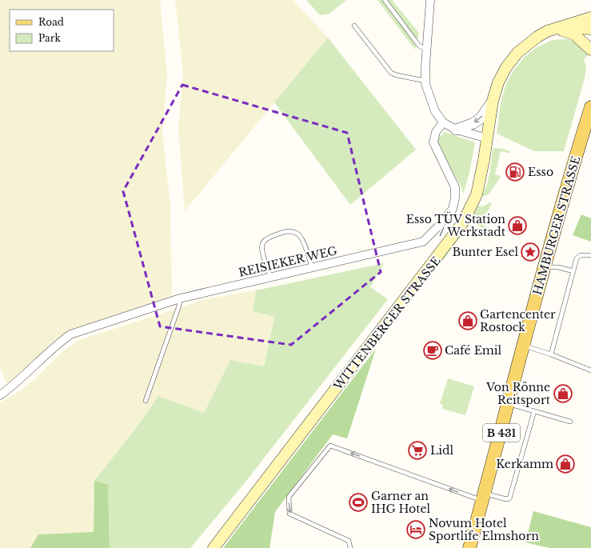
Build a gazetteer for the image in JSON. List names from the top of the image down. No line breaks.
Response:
{"streets":{"main road":["HAMBURGER STRASSE","WITTENBERGER STRASSE","B 431"],"street":["REISIEKER WEG"]},"places":{"fuel station":["Esso"],"shop":["Esso TÜV Station / Werkstadt","Gartencenter Rostock","Von Rönne Reitsport","Kerkamm"],"place":["Bunter Esel"],"cafe":["Café Emil"],"supermarket":["Lidl"],"sports":["Garner an IHG Hotel"],"hotel":["Novum Hotel Sportlife Elmshorn"]},"legend":["Road","Park"]}
